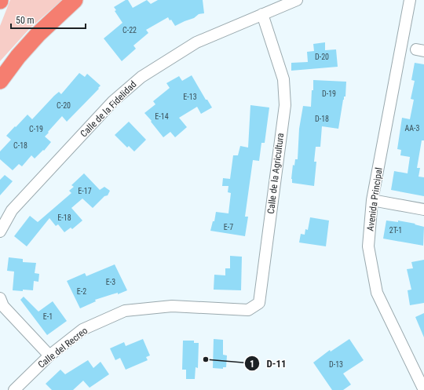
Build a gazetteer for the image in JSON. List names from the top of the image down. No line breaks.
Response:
{"streets":{"street":["Calle de la Fidelidad","Calle de la Agricultura","Avenida Principal","Calle del Recreo"]},"crossings":[["Calle de la Fidelidad","Calle de la Agricultura"],["Calle de la Agricultura","Calle del Recreo"]],"places":["D-11"],"house_numbers":["C-22","D-20","D-19","E-13","C-20","E-14","D-18","AA-3","C-19","C-18","E-17","E-18","E-7","2T-1","E-3","E-2","E-1","D-13"],"scale_bar":"50 m"}
